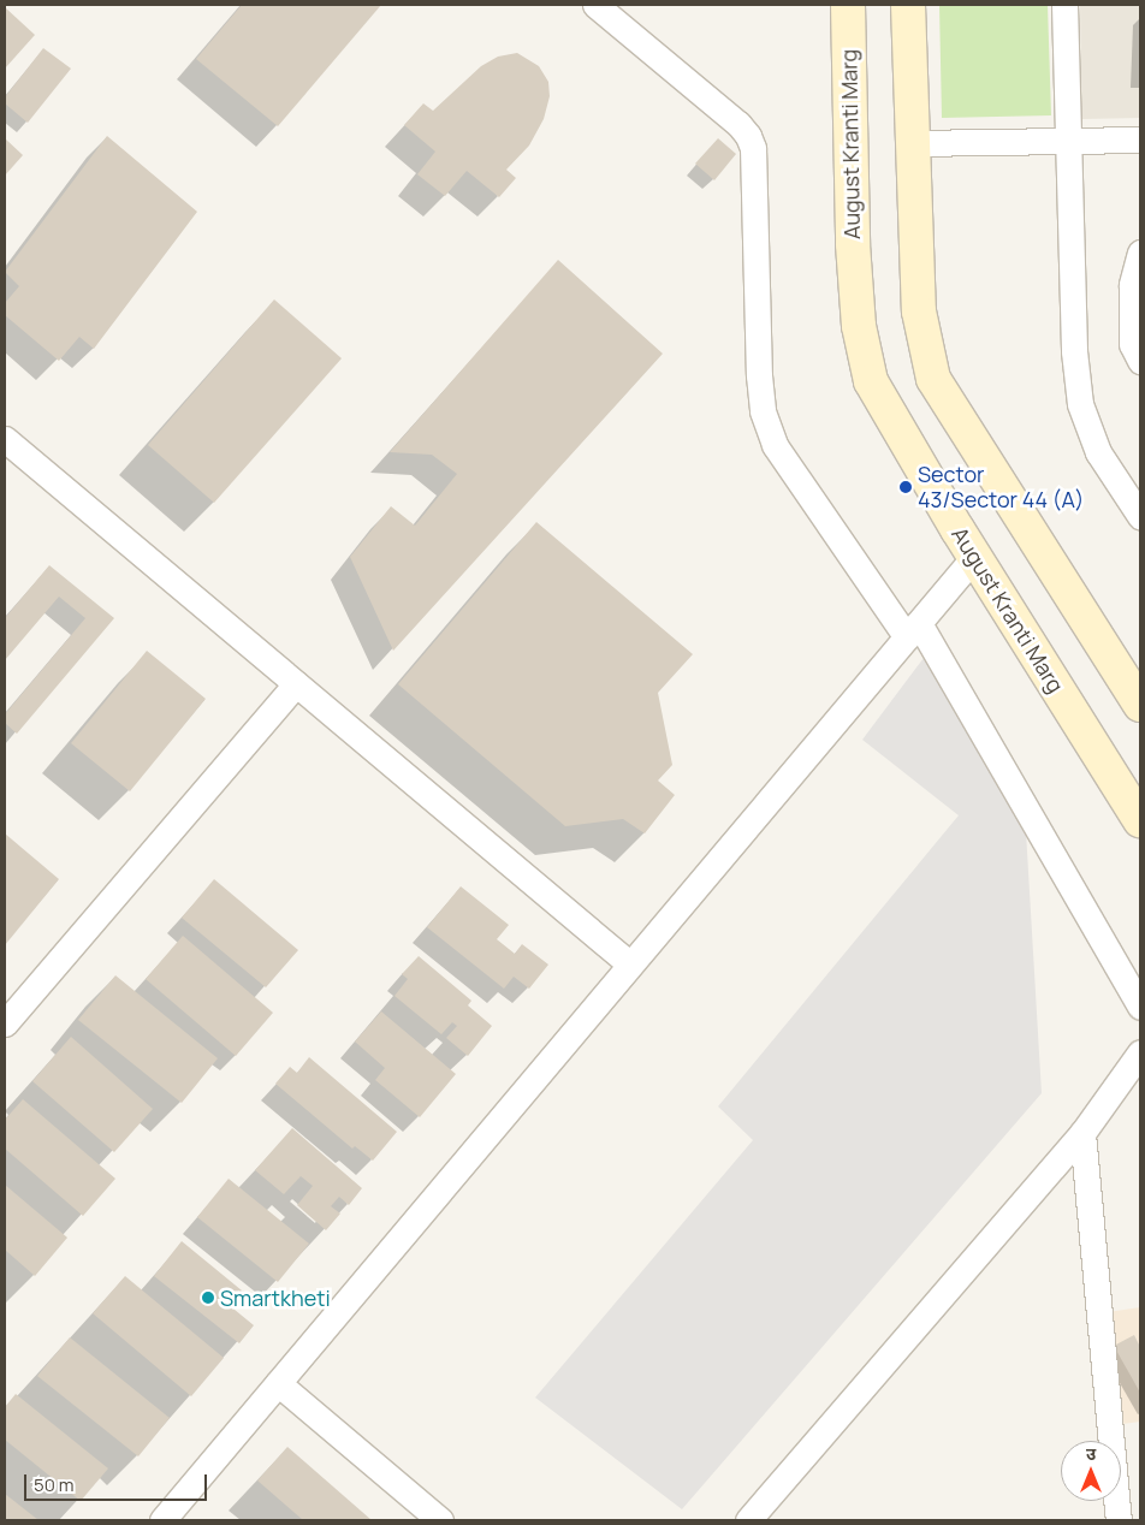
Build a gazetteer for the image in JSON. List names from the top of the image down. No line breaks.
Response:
{"streets":{"main road":["August Kranti Marg"]},"places":["Sector 43/Sector 44 (A)","Smartkheti"],"scale_bar":"50 m","north":"top"}
